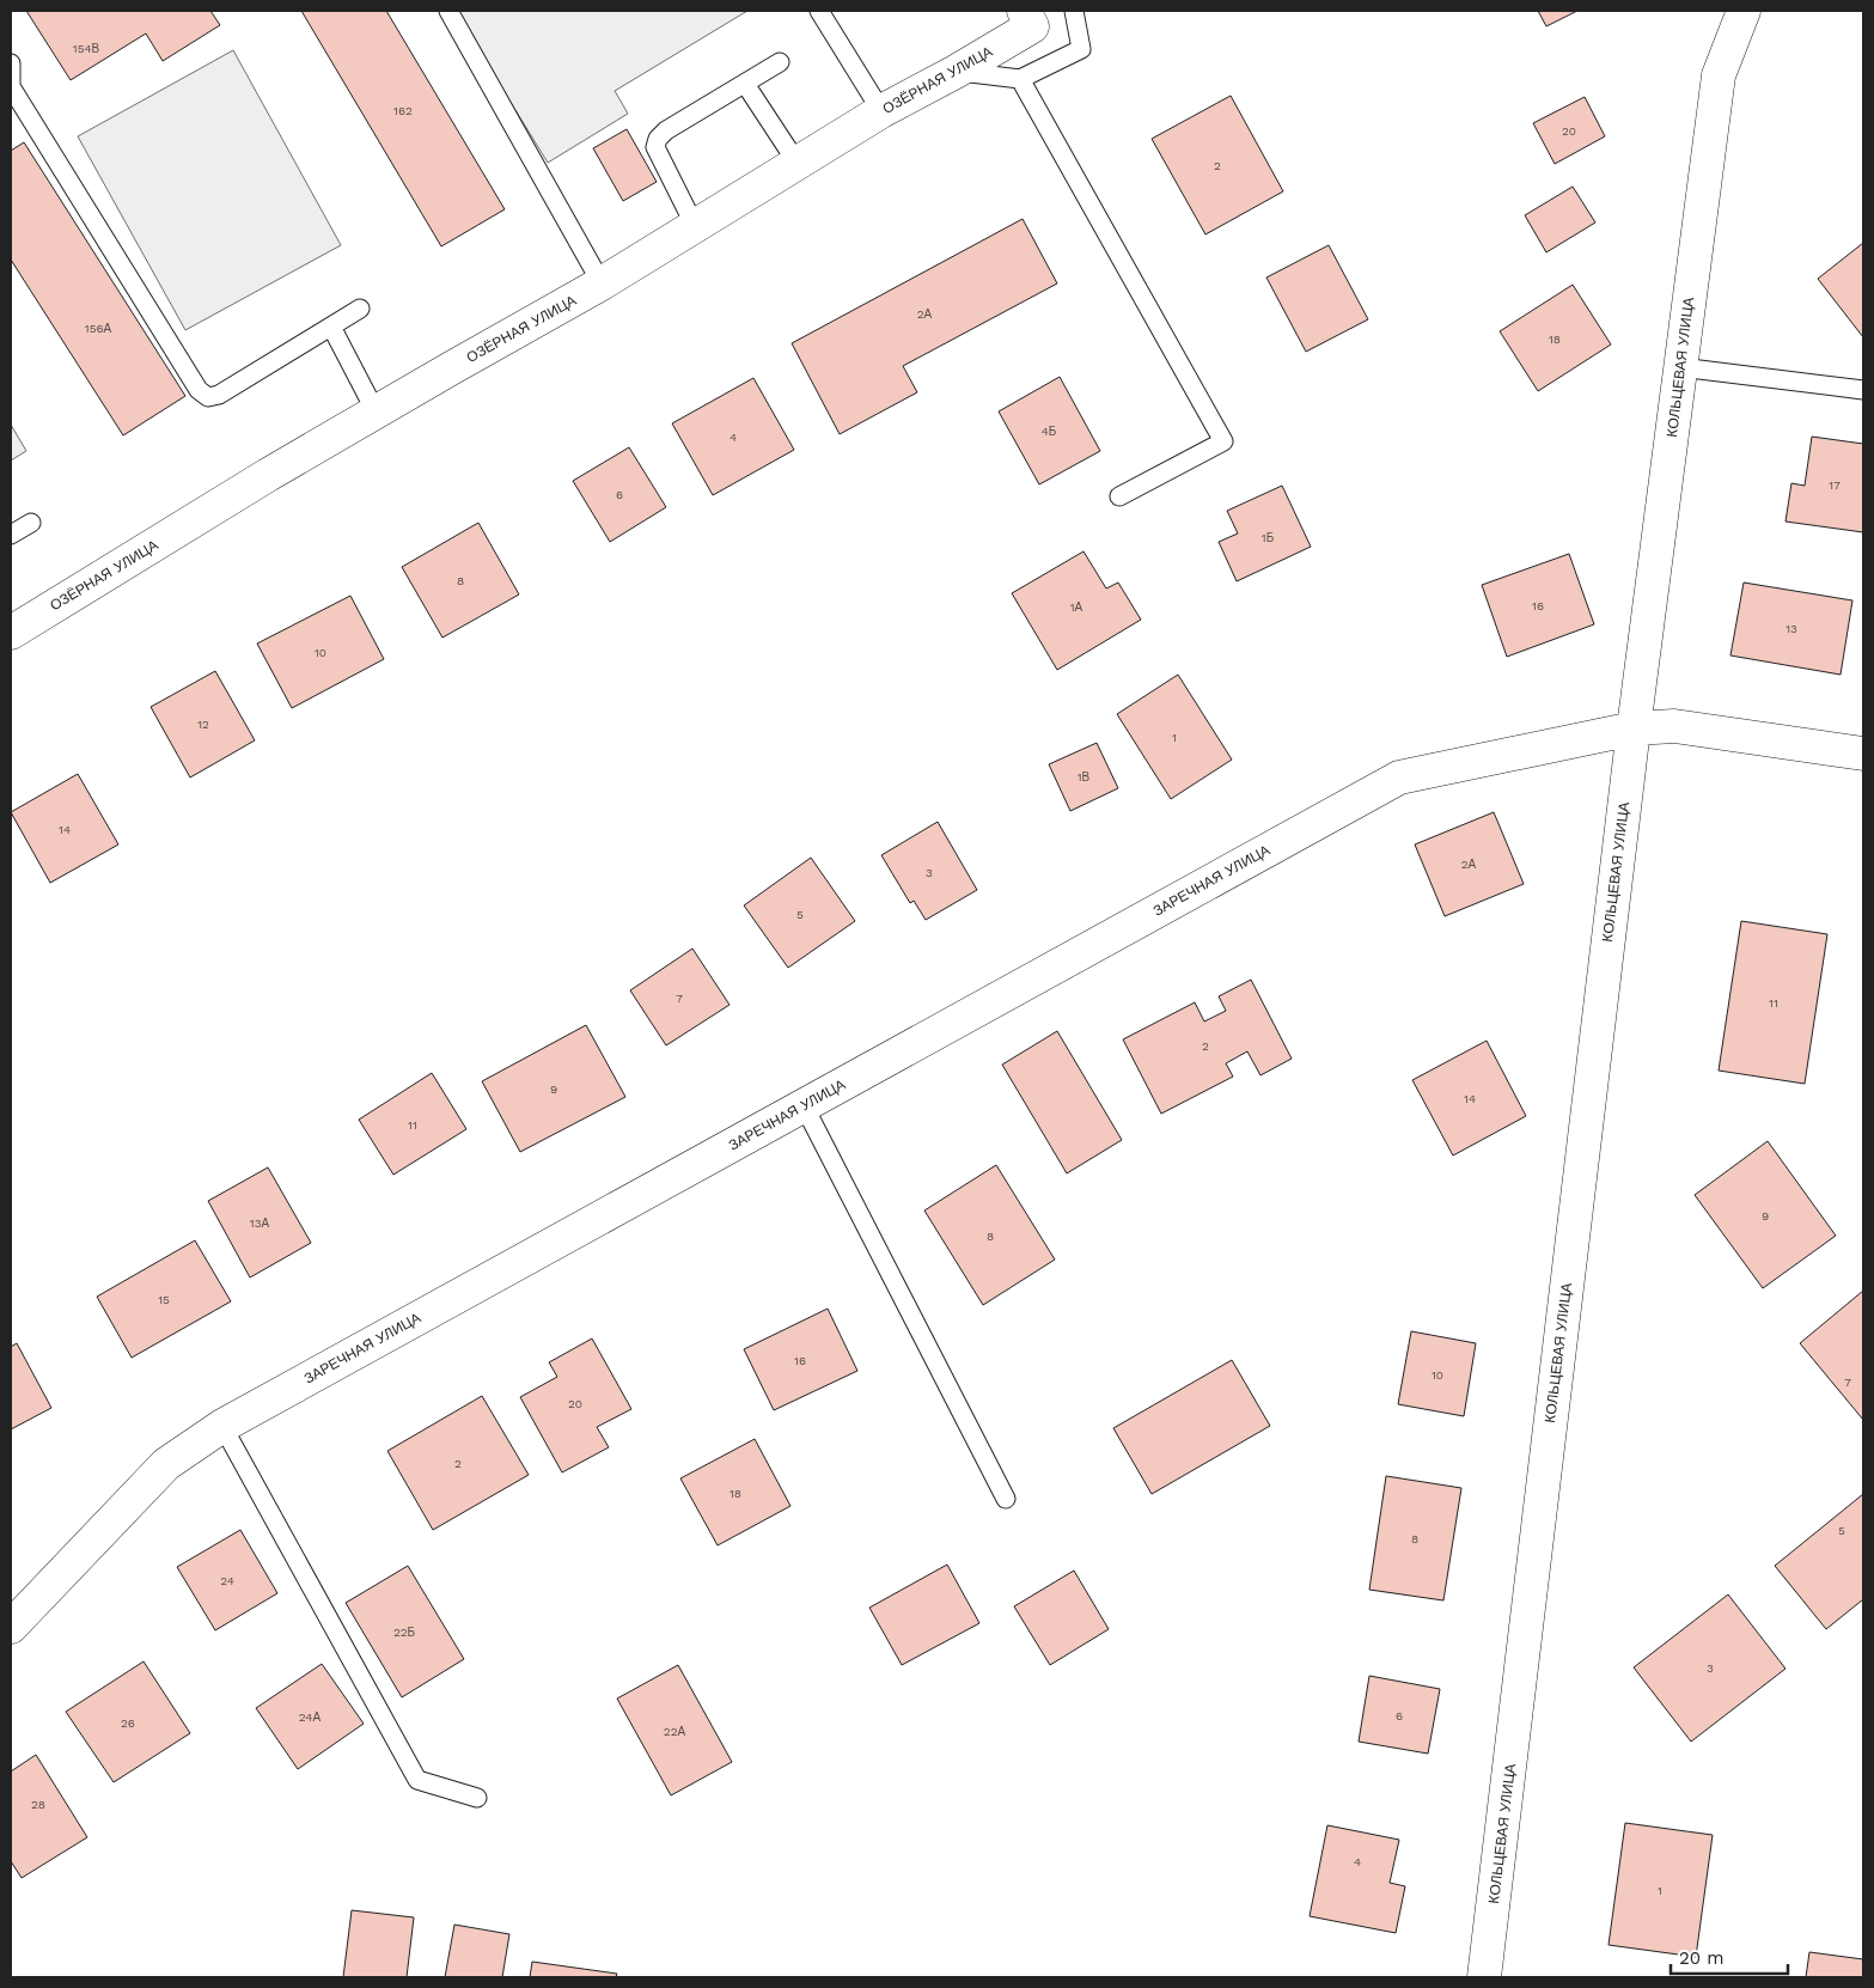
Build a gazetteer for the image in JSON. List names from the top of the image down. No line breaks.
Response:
{"streets":{"street":["ОЗЁРНАЯ УЛИЦА","КОЛЬЦЕВАЯ УЛИЦА","ЗАРЕЧНАЯ УЛИЦА"]},"crossings":[["КОЛЬЦЕВАЯ УЛИЦА","ЗАРЕЧНАЯ УЛИЦА"]],"house_numbers":["154В","162","20","2","2А","156А","18","4Б","4","17","6","1Б","8","16","1А","13","10","12","1","1В","14","2А","3","5","7","11","2","9","14","11","9","13А","8","15","16","10","7","20","2","18","5","8","24","22Б","3","6","24А","26","22А","28","4","1"],"scale_bar":"20 m"}
